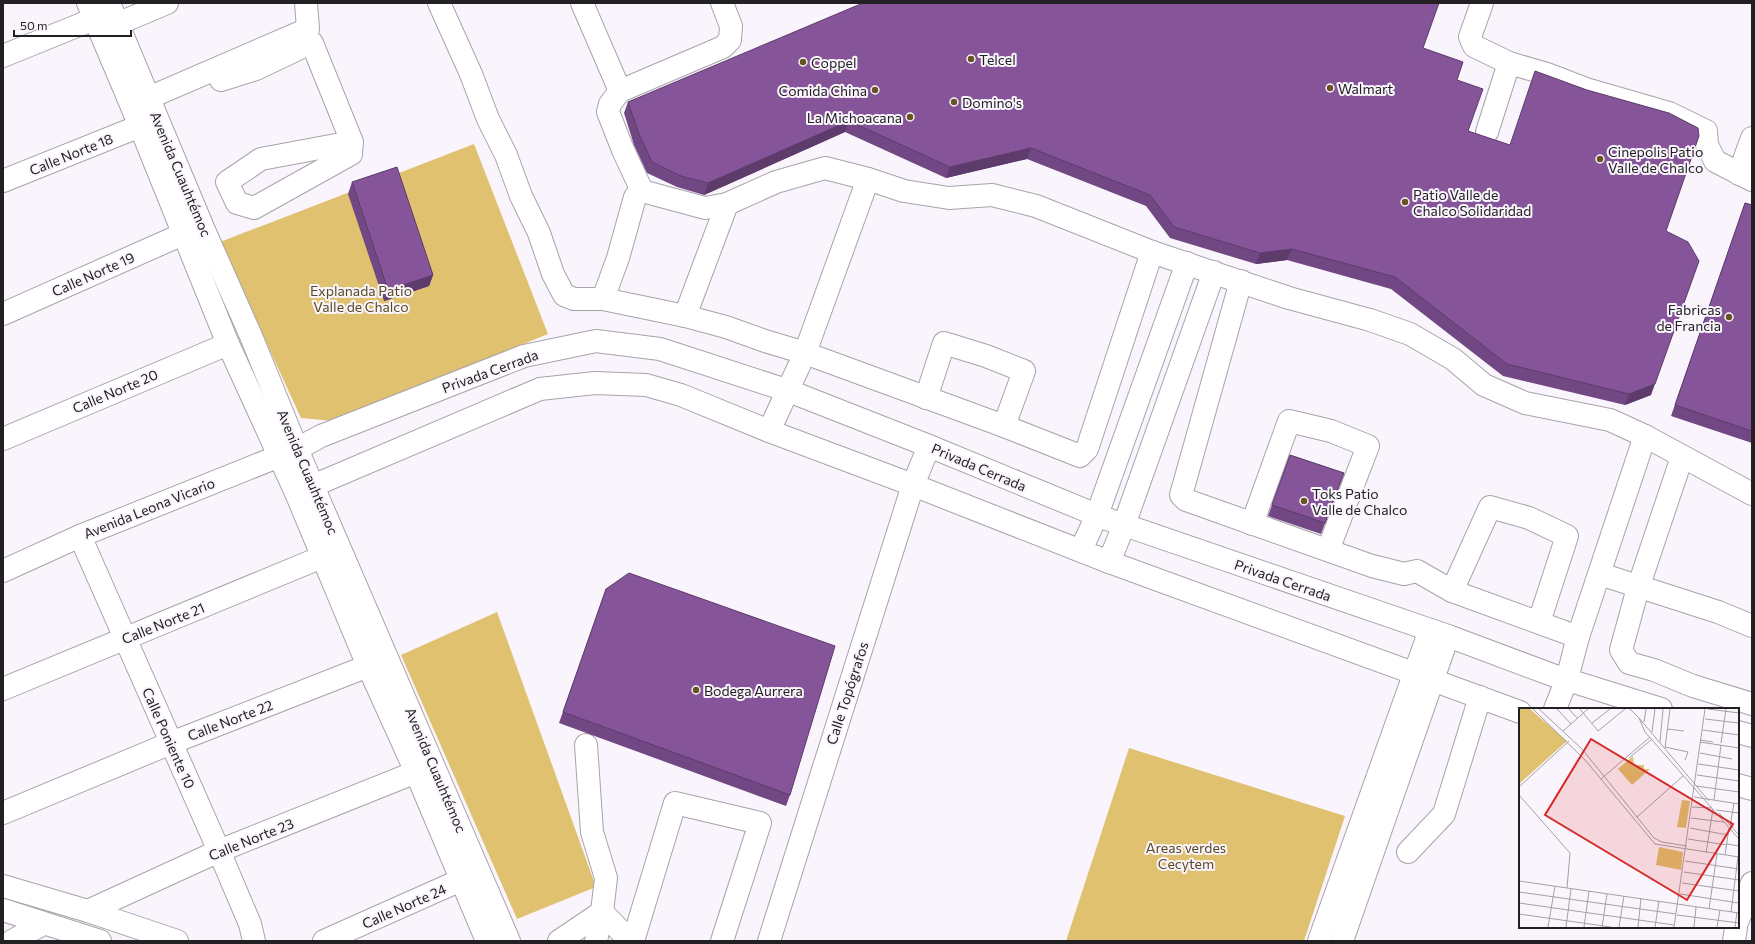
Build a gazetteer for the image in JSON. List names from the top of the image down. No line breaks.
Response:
{"streets":{"street":["Calle Norte 18","Avenida Cuauhtémoc","Calle Norte 19","Privada Cerrada","Calle Norte 20","Avenida Leona Vicario","Calle Norte 21","Calle Topógrafos","Calle Norte 22","Calle Poniente 10","Calle Norte 23","Calle Norte 24"]},"crossings":[["Calle Norte 18","Avenida Cuauhtémoc"],["Avenida Cuauhtémoc","Calle Norte 19"],["Avenida Cuauhtémoc","Privada Cerrada"],["Avenida Cuauhtémoc","Calle Norte 20"],["Avenida Cuauhtémoc","Avenida Leona Vicario"],["Avenida Cuauhtémoc","Calle Norte 21"],["Avenida Cuauhtémoc","Calle Norte 22"],["Avenida Cuauhtémoc","Calle Norte 23"],["Avenida Cuauhtémoc","Calle Norte 24"],["Privada Cerrada","Avenida Leona Vicario"],["Privada Cerrada","Calle Topógrafos"],["Avenida Leona Vicario","Calle Poniente 10"],["Calle Norte 21","Calle Poniente 10"],["Calle Norte 22","Calle Poniente 10"],["Calle Poniente 10","Calle Norte 23"]],"parks":["Explanada Patio Valle de Chalco","Areas verdes Cecytem"],"places":["Telcel","Coppel","Walmart","Comida China","Domino's","La Michoacana","Cinepolis Patio Valle de Chalco","Patio Valle de Chalco Solidaridad","Fabricas de Francia","Toks Patio Valle de Chalco","Bodega Aurrera"],"scale_bar":"50 m"}
